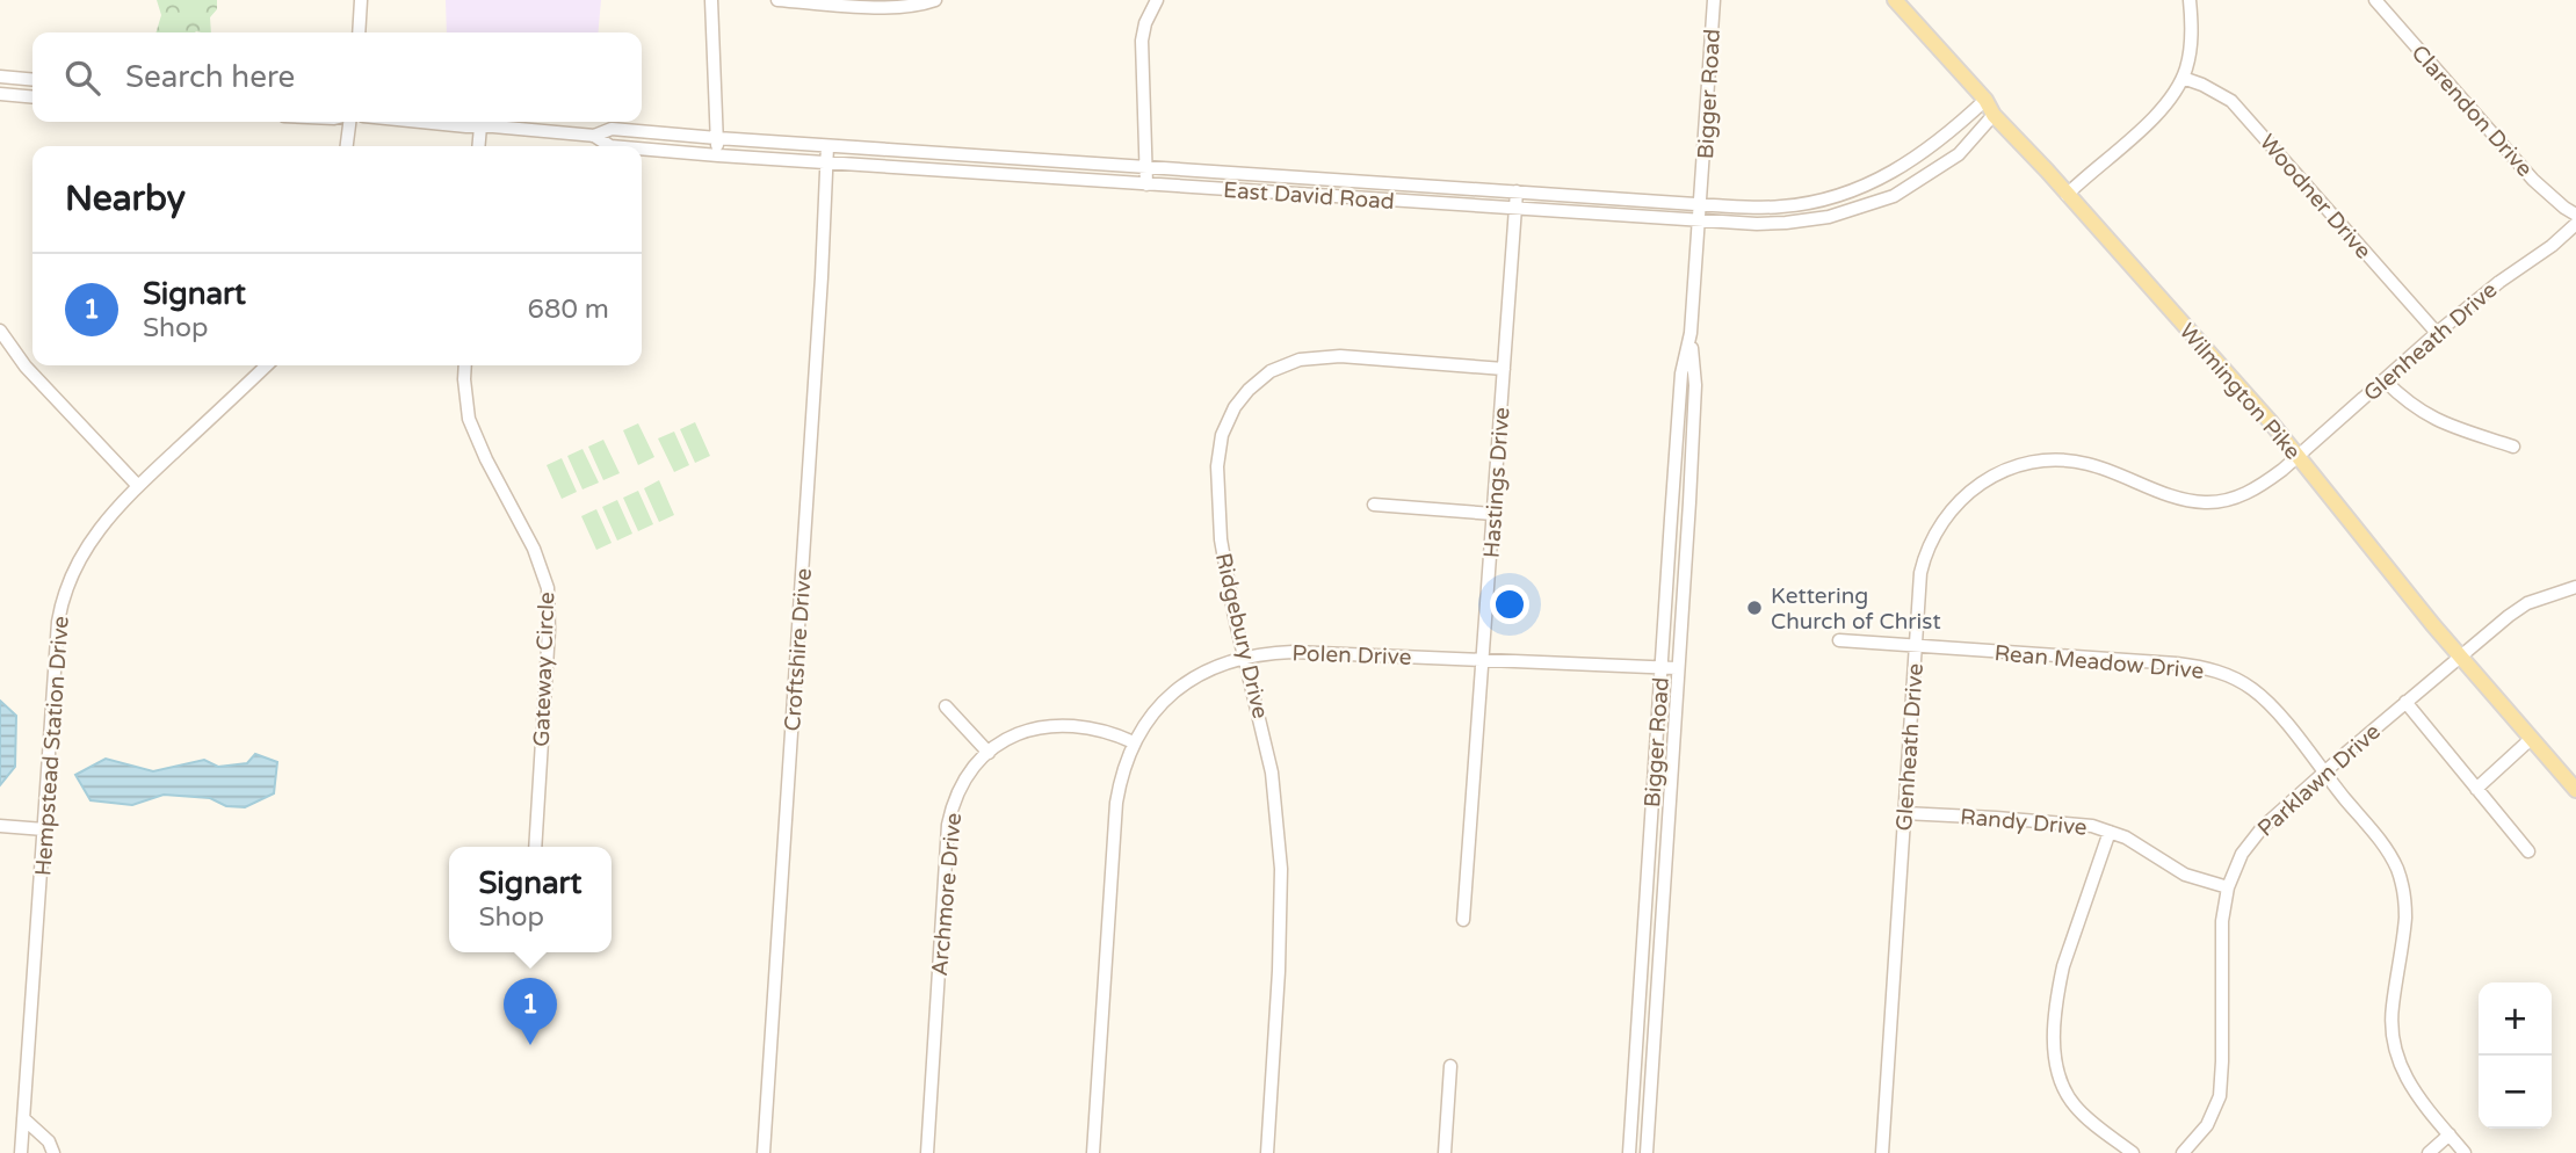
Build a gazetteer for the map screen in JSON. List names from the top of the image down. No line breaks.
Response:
{"streets":{"main road":["Wilmington Pike"],"street":["Bigger Road","Clarendon Drive","East David Road","Woodner Drive","Glenheath Drive","Hastings Drive","Ridgebury Drive","Croftshire Drive","Polen Drive","Rean Meadow Drive","Gateway Circle","Hempstead Station Drive","Parklawn Drive","Randy Drive","Archmore Drive"]},"crossings":[["Bigger Road","East David Road"],["Bigger Road","Polen Drive"],["East David Road","Wilmington Pike"],["East David Road","Hastings Drive"],["East David Road","Croftshire Drive"],["Woodner Drive","Glenheath Drive"],["Glenheath Drive","Wilmington Pike"],["Glenheath Drive","Rean Meadow Drive"],["Glenheath Drive","Randy Drive"],["Wilmington Pike","Parklawn Drive"],["Hastings Drive","Ridgebury Drive"],["Hastings Drive","Polen Drive"],["Ridgebury Drive","Polen Drive"],["Polen Drive","Archmore Drive"],["Rean Meadow Drive","Parklawn Drive"],["Parklawn Drive","Randy Drive"]],"places":["Kettering Church of Christ"],"page":{"search":"Search here","heading":"Nearby","list":[{"mark":"1","name":"Signart","note":"Shop","value":"680 m"}],"popup":["Signart","Shop"],"pins":"1","map_buttons":["+","−"]}}
